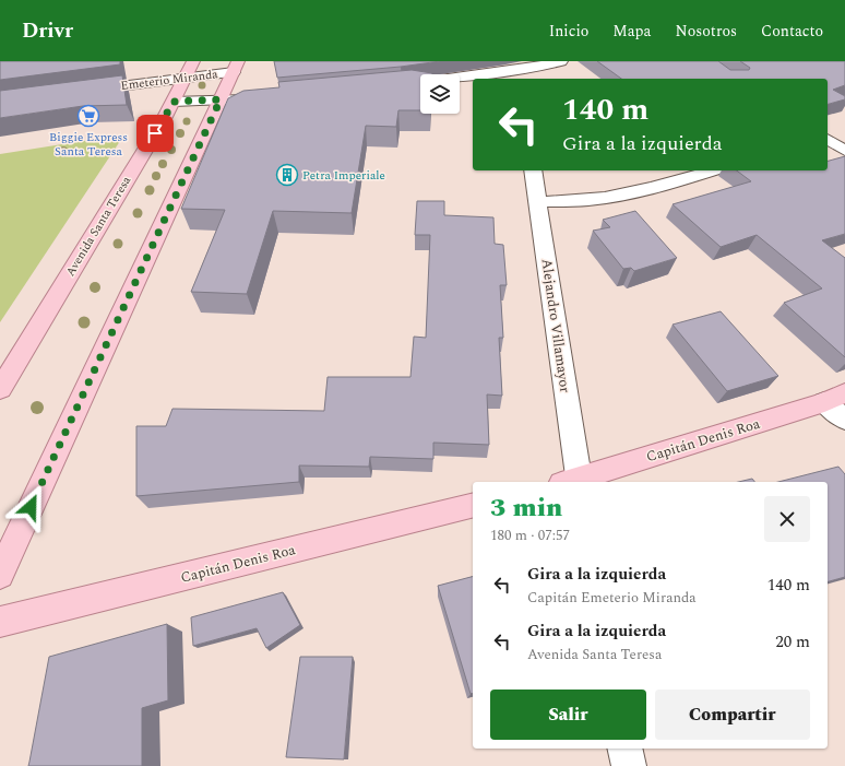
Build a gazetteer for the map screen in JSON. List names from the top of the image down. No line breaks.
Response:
{"streets":{"main road":["Avenida Santa Teresa","Capitán Denis Roa"],"street":["Emeterio Miranda","Alejandro Villamayor"]},"crossings":[["Emeterio Miranda","Avenida Santa Teresa"]],"places":{"supermarket":["Biggie Express Santa Teresa"],"building":["Petra Imperiale"]},"page":{"header":"Drivr","nav":["Inicio","Mapa","Nosotros","Contacto"],"turn":["140 m","Gira a la izquierda"],"heading":["3 min","180 m · 07:57"],"list":[{"name":"Gira a la izquierda","note":"Capitán Emeterio Miranda","value":"140 m"},{"name":"Gira a la izquierda","note":"Avenida Santa Teresa","value":"20 m"}],"buttons":["Salir","Compartir"]}}
